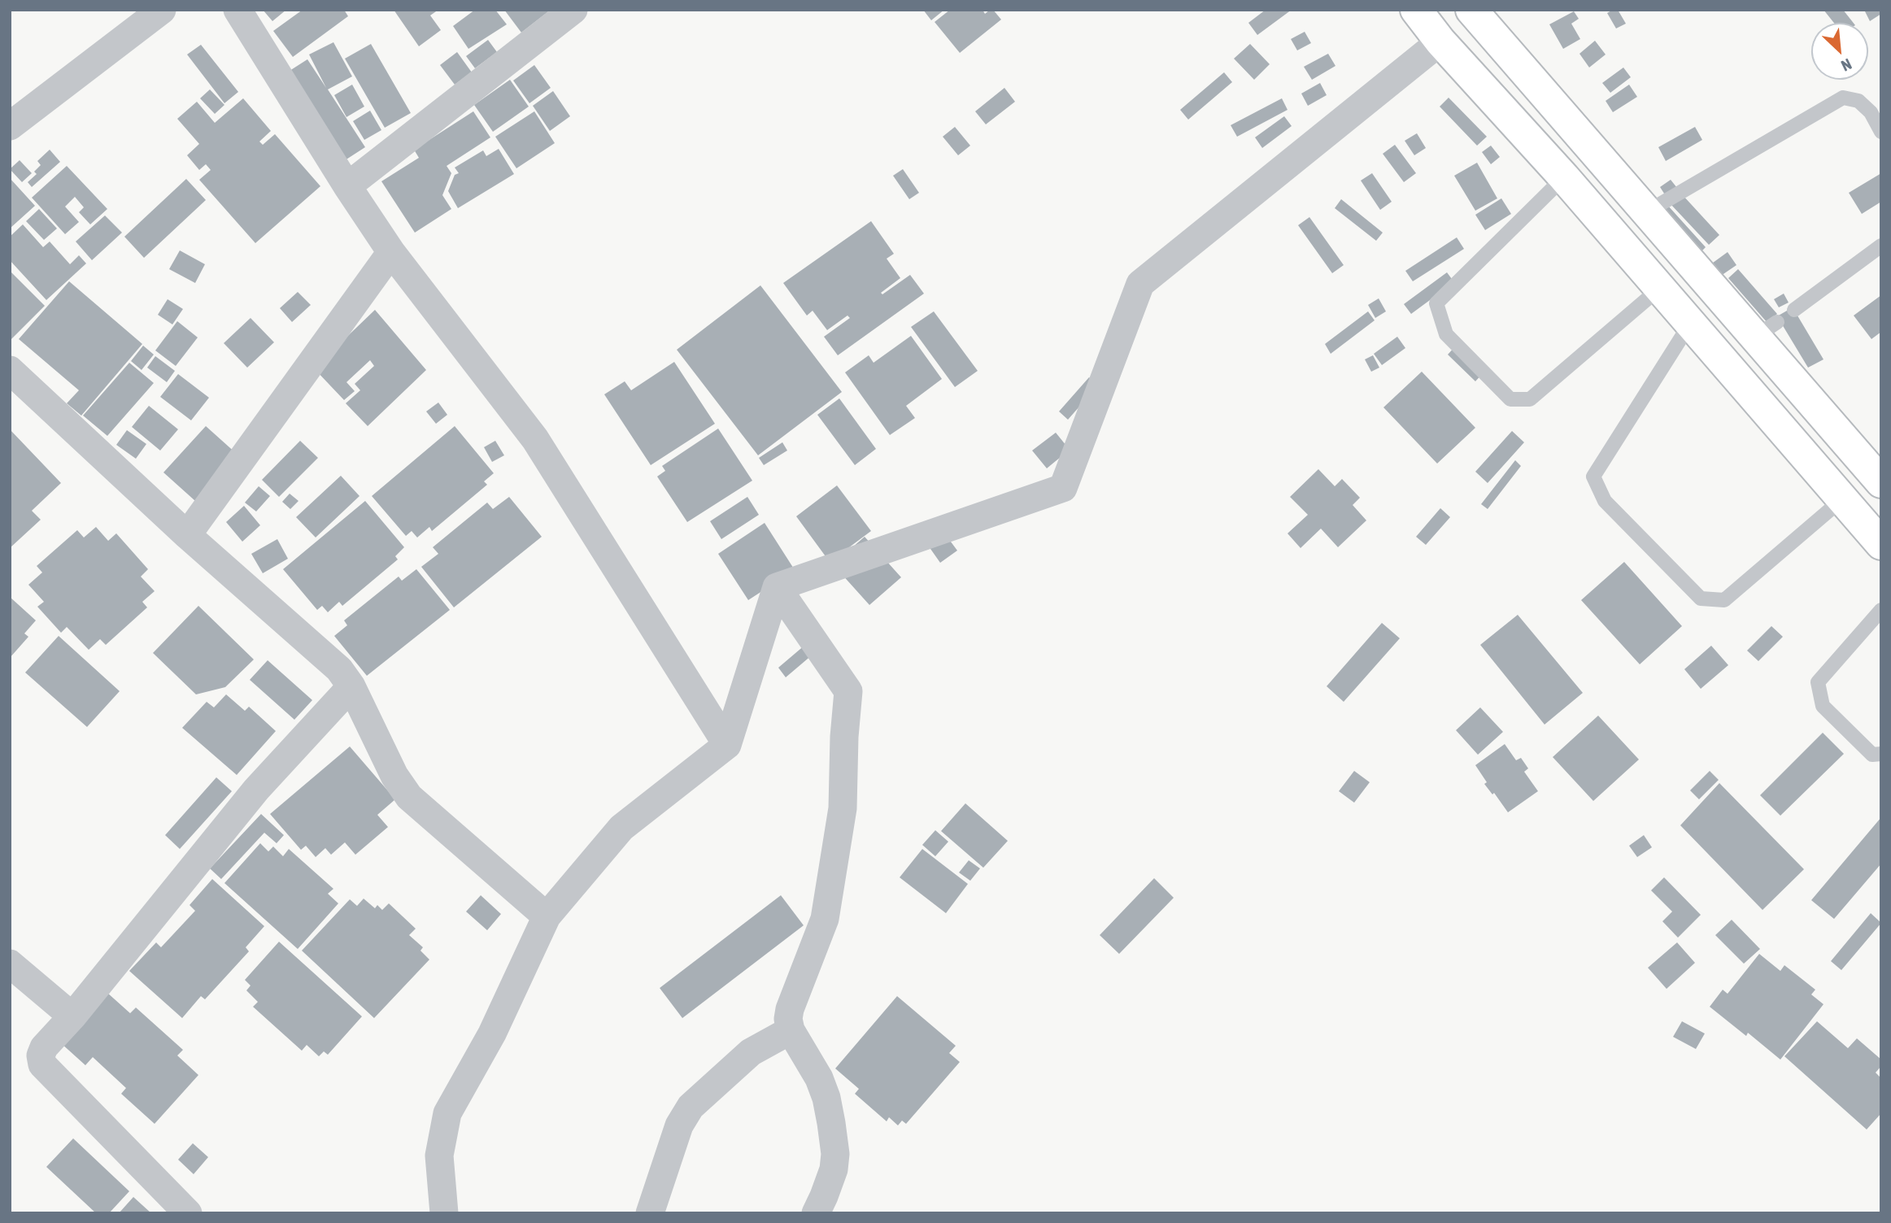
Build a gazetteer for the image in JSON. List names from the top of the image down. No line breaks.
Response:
{"north":"bottom right"}
